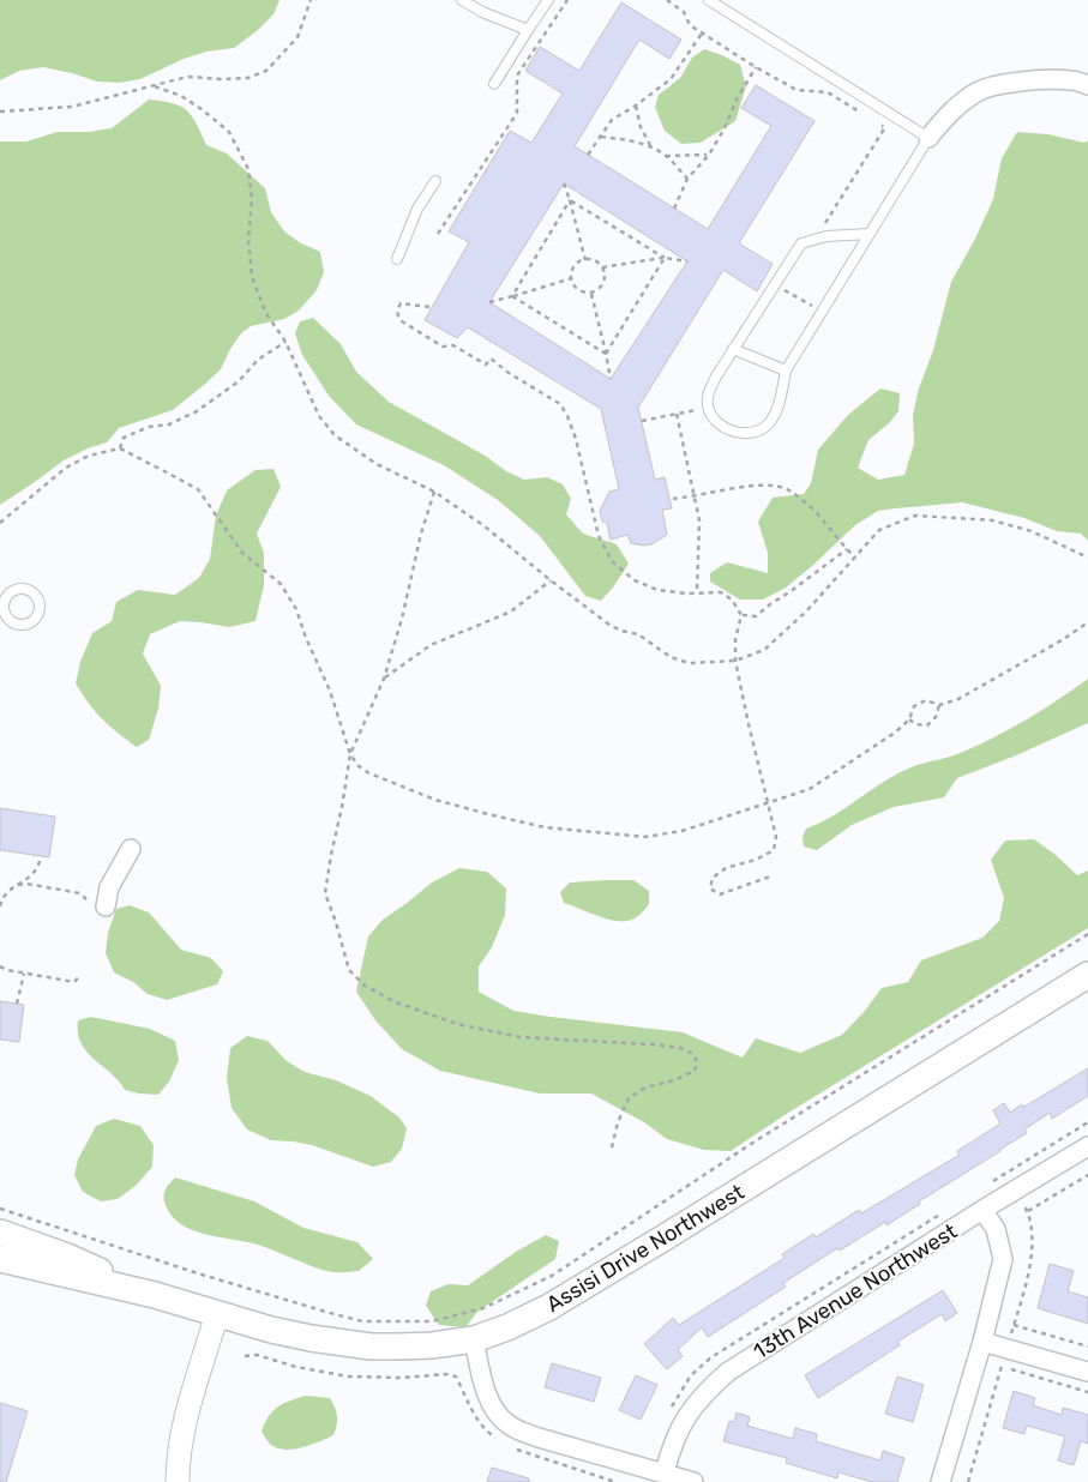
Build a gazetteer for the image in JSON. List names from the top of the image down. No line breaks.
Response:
{"streets":{"main road":["Assisi Drive Northwest"],"street":["13th Avenue Northwest"]}}
